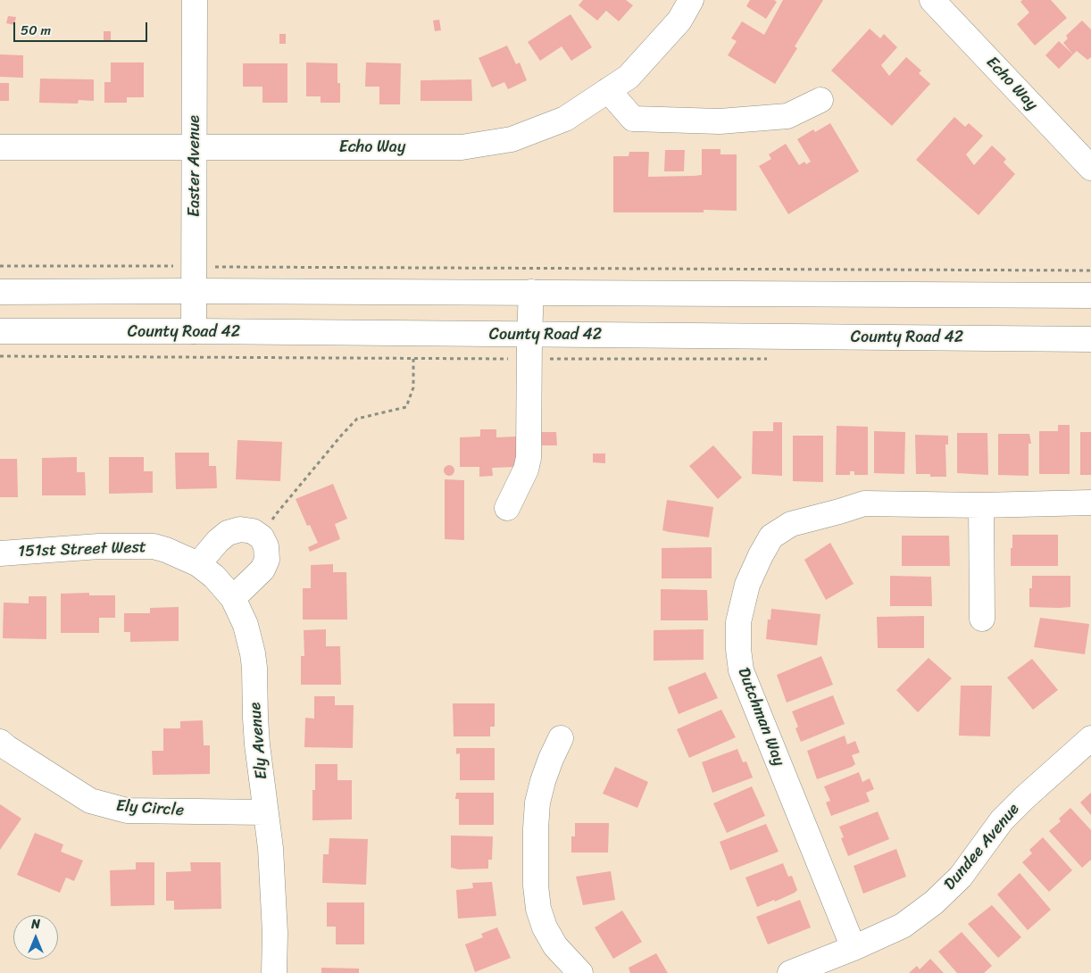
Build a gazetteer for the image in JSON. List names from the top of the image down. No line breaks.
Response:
{"streets":{"main road":["Echo Way","Easter Avenue","County Road 42","151st Street West","Dutchman Way","Ely Avenue","Ely Circle","Dundee Avenue"]},"crossings":[["Echo Way","Easter Avenue"],["Easter Avenue","County Road 42"],["151st Street West","Ely Avenue"],["Dutchman Way","Dundee Avenue"],["Ely Avenue","Ely Circle"]],"scale_bar":"50 m","north":"top"}
